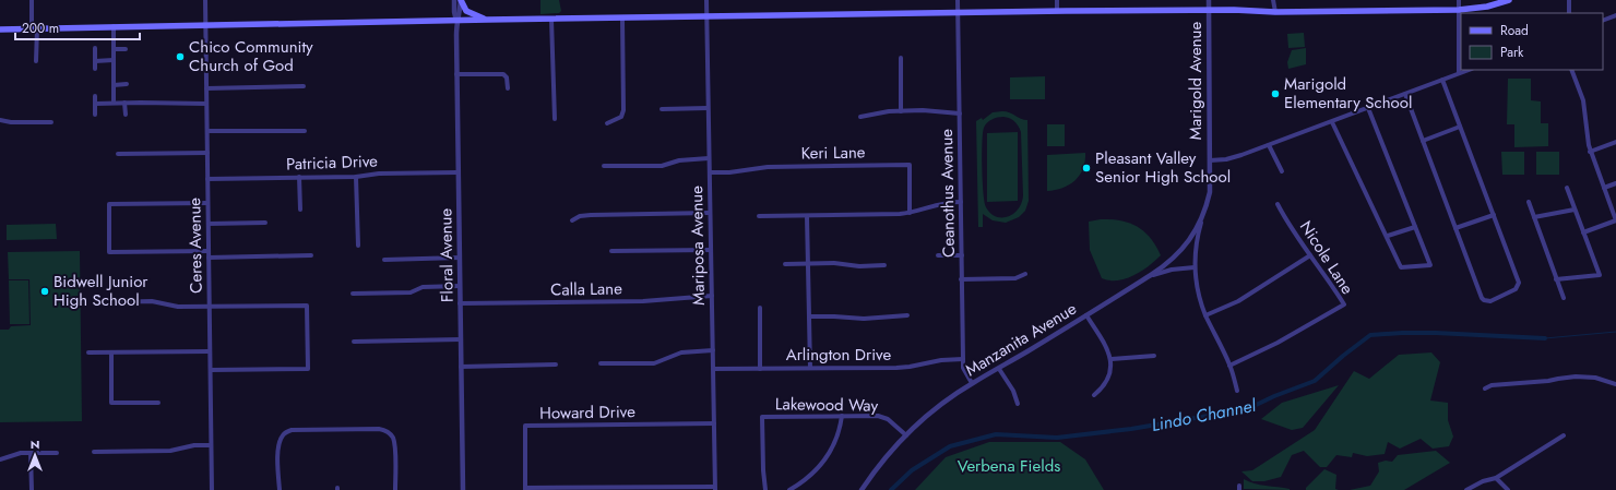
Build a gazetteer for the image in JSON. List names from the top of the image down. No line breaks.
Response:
{"streets":{"street":["Marigold Avenue","Keri Lane","Patricia Drive","Ceanothus Avenue","Ceres Avenue","Mariposa Avenue","Floral Avenue","Nicole Lane","Calla Lane","Manzanita Avenue","Arlington Drive","Lakewood Way","Howard Drive"]},"crossings":[["Marigold Avenue","Manzanita Avenue"],["Keri Lane","Mariposa Avenue"],["Patricia Drive","Ceres Avenue"],["Patricia Drive","Floral Avenue"],["Ceanothus Avenue","Manzanita Avenue"],["Ceanothus Avenue","Arlington Drive"],["Mariposa Avenue","Calla Lane"],["Mariposa Avenue","Arlington Drive"],["Mariposa Avenue","Howard Drive"],["Floral Avenue","Calla Lane"],["Manzanita Avenue","Lakewood Way"]],"water":["Lindo Channel"],"parks":["Verbena Fields"],"places":["Chico Community Church of God","Marigold Elementary School","Pleasant Valley Senior High School","Bidwell Junior High School"],"legend":["Road","Park"],"scale_bar":"200 m","north":"top"}
